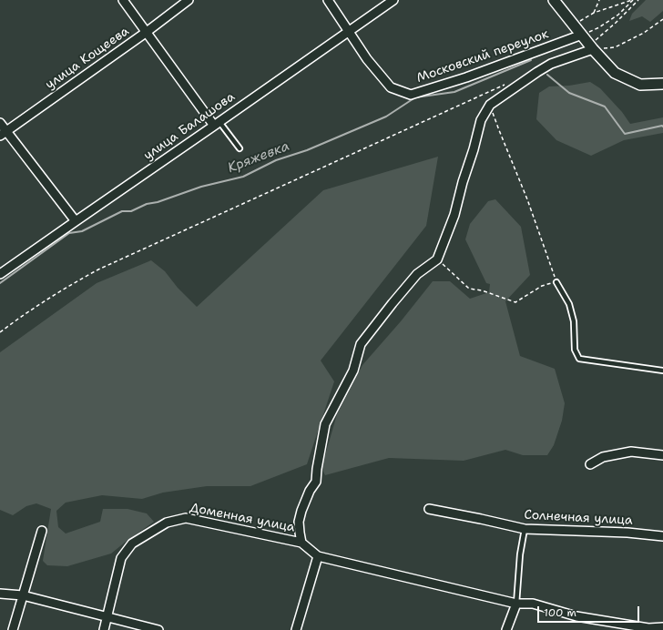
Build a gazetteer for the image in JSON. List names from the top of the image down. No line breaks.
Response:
{"streets":{"street":["Московский переулок","улица Кощеева","улица Балашова","Доменная улица","Солнечная улица"]},"crossings":[["Московский переулок","улица Балашова"]],"water":["Кряжевка"],"scale_bar":"100 m"}
